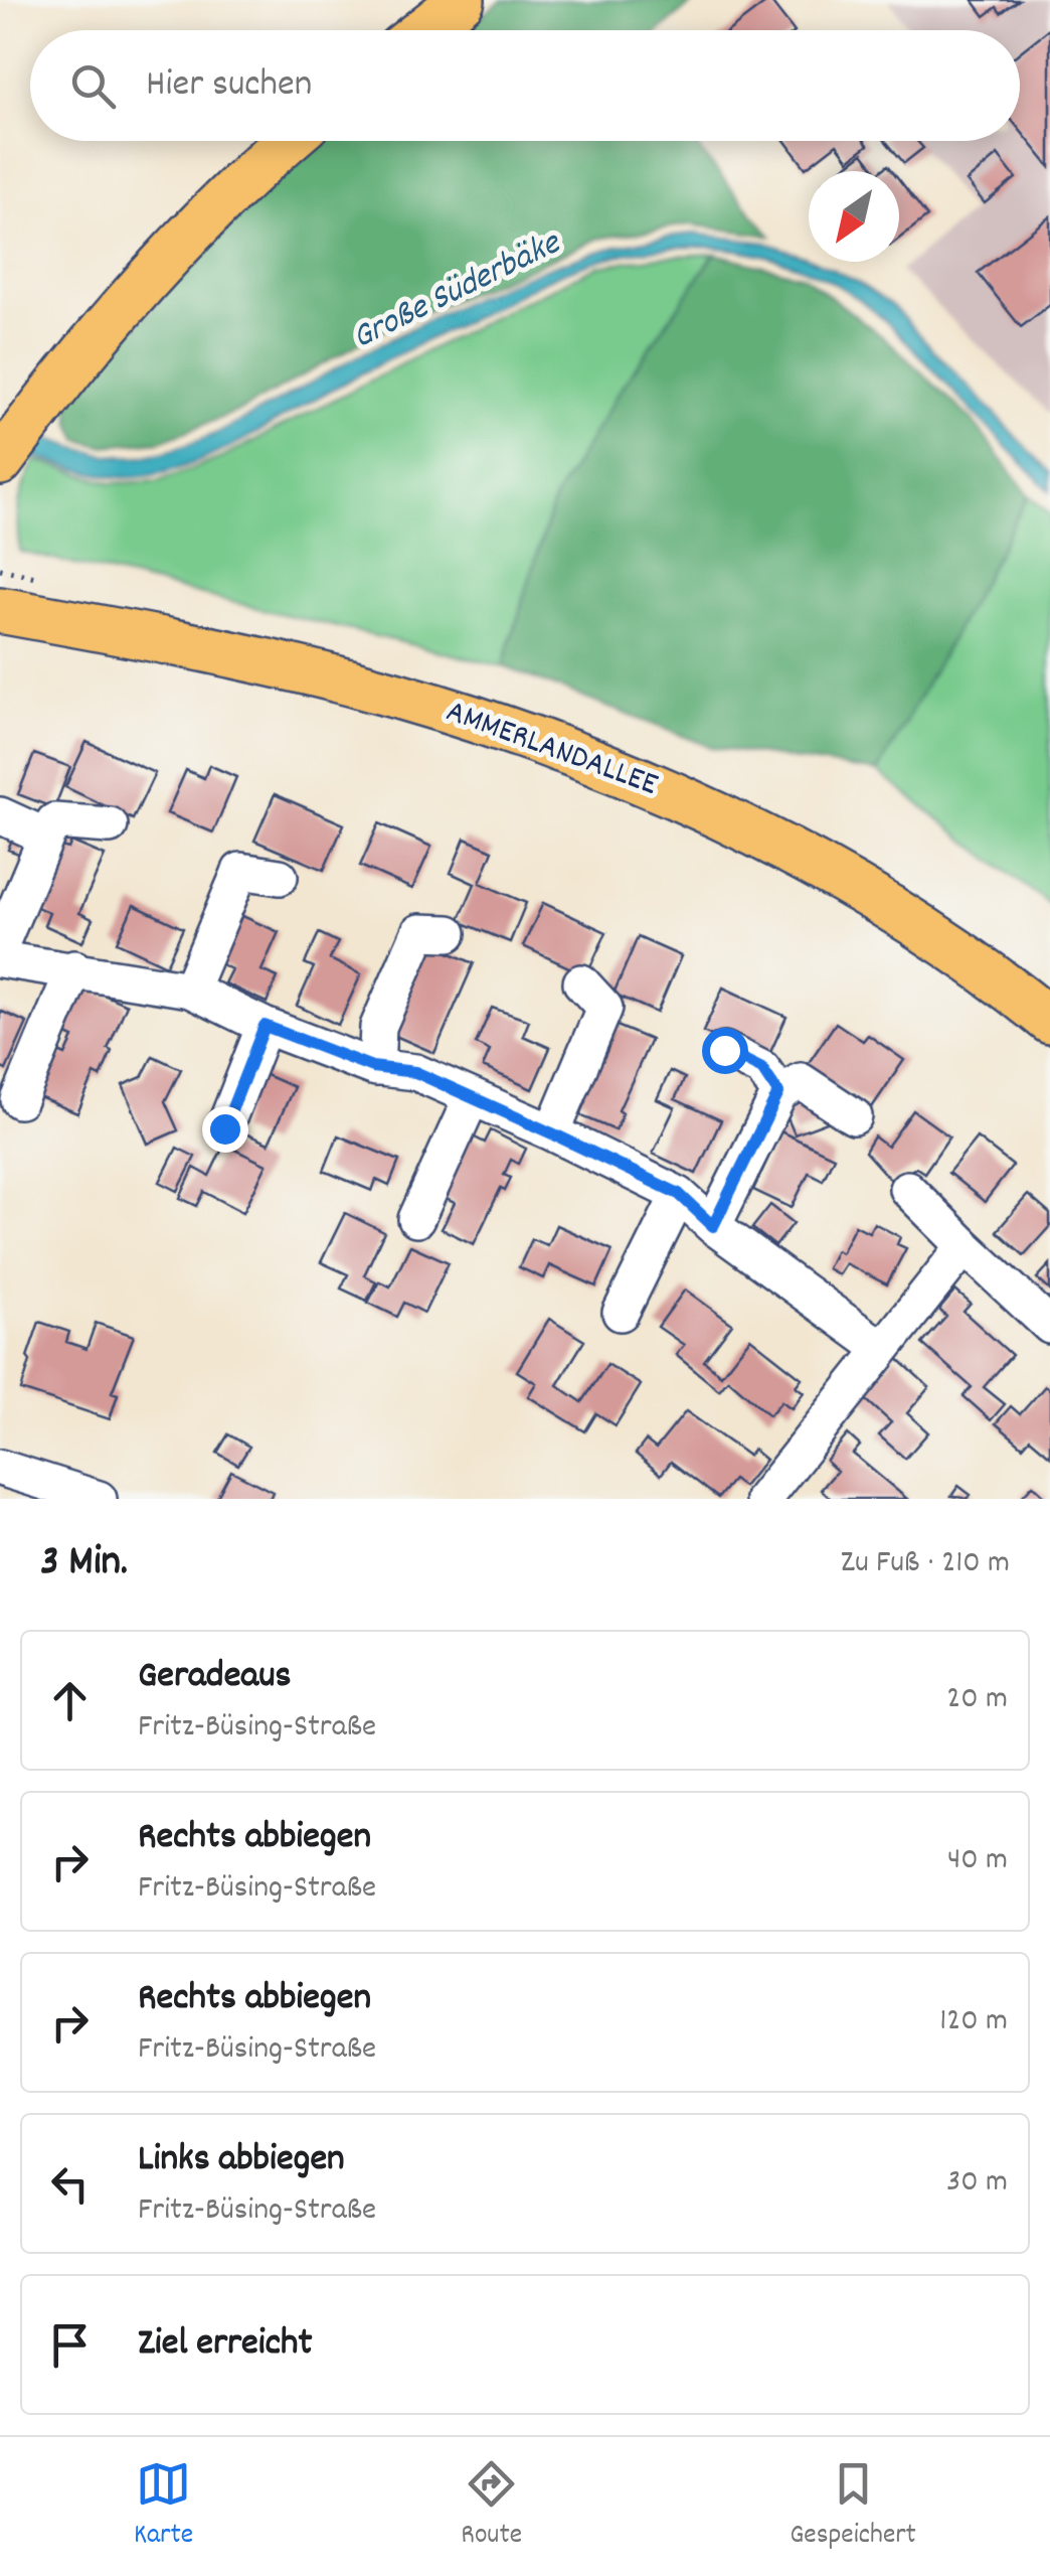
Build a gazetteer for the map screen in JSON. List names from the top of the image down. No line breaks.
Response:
{"streets":{"main road":["AMMERLANDALLEE"]},"water":["Große Süderbäke"],"north":"bottom left","page":{"search":"Hier suchen","heading":["3 Min.","Zu Fuß · 210 m"],"list":[["Geradeaus","Fritz-Büsing-Straße","20 m"],["Rechts abbiegen","Fritz-Büsing-Straße","40 m"],["Rechts abbiegen","Fritz-Büsing-Straße","120 m"],["Links abbiegen","Fritz-Büsing-Straße","30 m"],"Ziel erreicht"],"nav":["Karte","Route","Gespeichert"]}}
